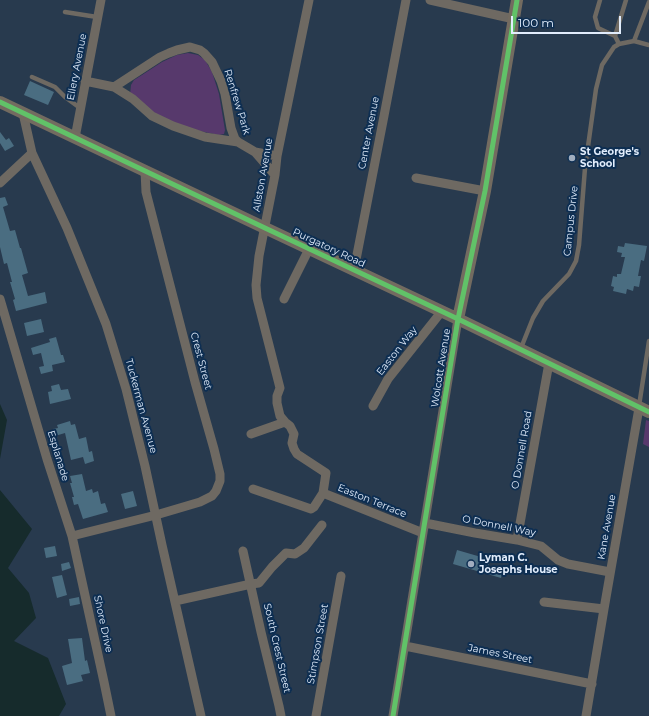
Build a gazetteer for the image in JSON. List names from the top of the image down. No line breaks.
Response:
{"streets":{"street":["Ellery Avenue","Renfrew Park","Center Avenue","Allston Avenue","Purgatory Road","Easton Way","Crest Street","Wolcott Avenue","Tuckerman Avenue","O Donnell Road","Esplanade","Easton Terrace","O Donnell Way","Kane Avenue","Shore Drive","Stimpson Street","South Crest Street","James Street"],"lane":["Campus Drive"]},"crossings":[["Ellery Avenue","Renfrew Park"],["Ellery Avenue","Purgatory Road"],["Renfrew Park","Allston Avenue"],["Center Avenue","Purgatory Road"],["Allston Avenue","Purgatory Road"],["Allston Avenue","Easton Terrace"],["Campus Drive","Purgatory Road"],["Purgatory Road","Easton Way"],["Purgatory Road","Crest Street"],["Purgatory Road","Wolcott Avenue"],["Purgatory Road","Tuckerman Avenue"],["Purgatory Road","O Donnell Road"],["Purgatory Road","Kane Avenue"],["Crest Street","Tuckerman Avenue"],["Wolcott Avenue","Easton Terrace"],["Wolcott Avenue","O Donnell Way"],["Wolcott Avenue","James Street"],["O Donnell Road","O Donnell Way"],["Esplanade","Shore Drive"],["Easton Terrace","O Donnell Way"],["O Donnell Way","Kane Avenue"],["Kane Avenue","James Street"]],"places":["St George's School","Lyman C. Josephs House"],"scale_bar":"100 m"}
